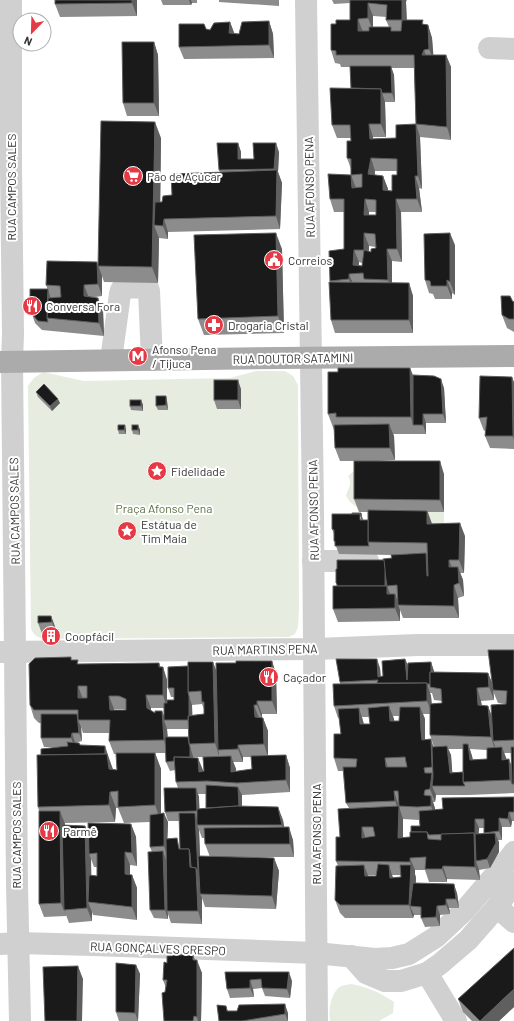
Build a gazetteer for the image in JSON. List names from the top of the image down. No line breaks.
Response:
{"streets":{"main road":["RUA DOUTOR SATAMINI"],"street":["RUA CAMPOS SALES","RUA AFONSO PENA","RUA MARTINS PENA","RUA GONÇALVES CRESPO"]},"crossings":[["RUA CAMPOS SALES","RUA DOUTOR SATAMINI"],["RUA CAMPOS SALES","RUA MARTINS PENA"],["RUA CAMPOS SALES","RUA GONÇALVES CRESPO"],["RUA AFONSO PENA","RUA DOUTOR SATAMINI"],["RUA AFONSO PENA","RUA MARTINS PENA"],["RUA AFONSO PENA","RUA GONÇALVES CRESPO"]],"parks":["Praça Afonso Pena"],"places":{"supermarket":["Pão de Açúcar"],"public building":["Correios"],"restaurant":["Conversa Fora","Caçador","Parmê"],"pharmacy":["Drogaria Cristal"],"metro station":["Afonso Pena / Tijuca"],"place":["Fidelidade","Estátua de Tim Maia"],"building":["Coopfácil"]},"north":"bottom left"}
